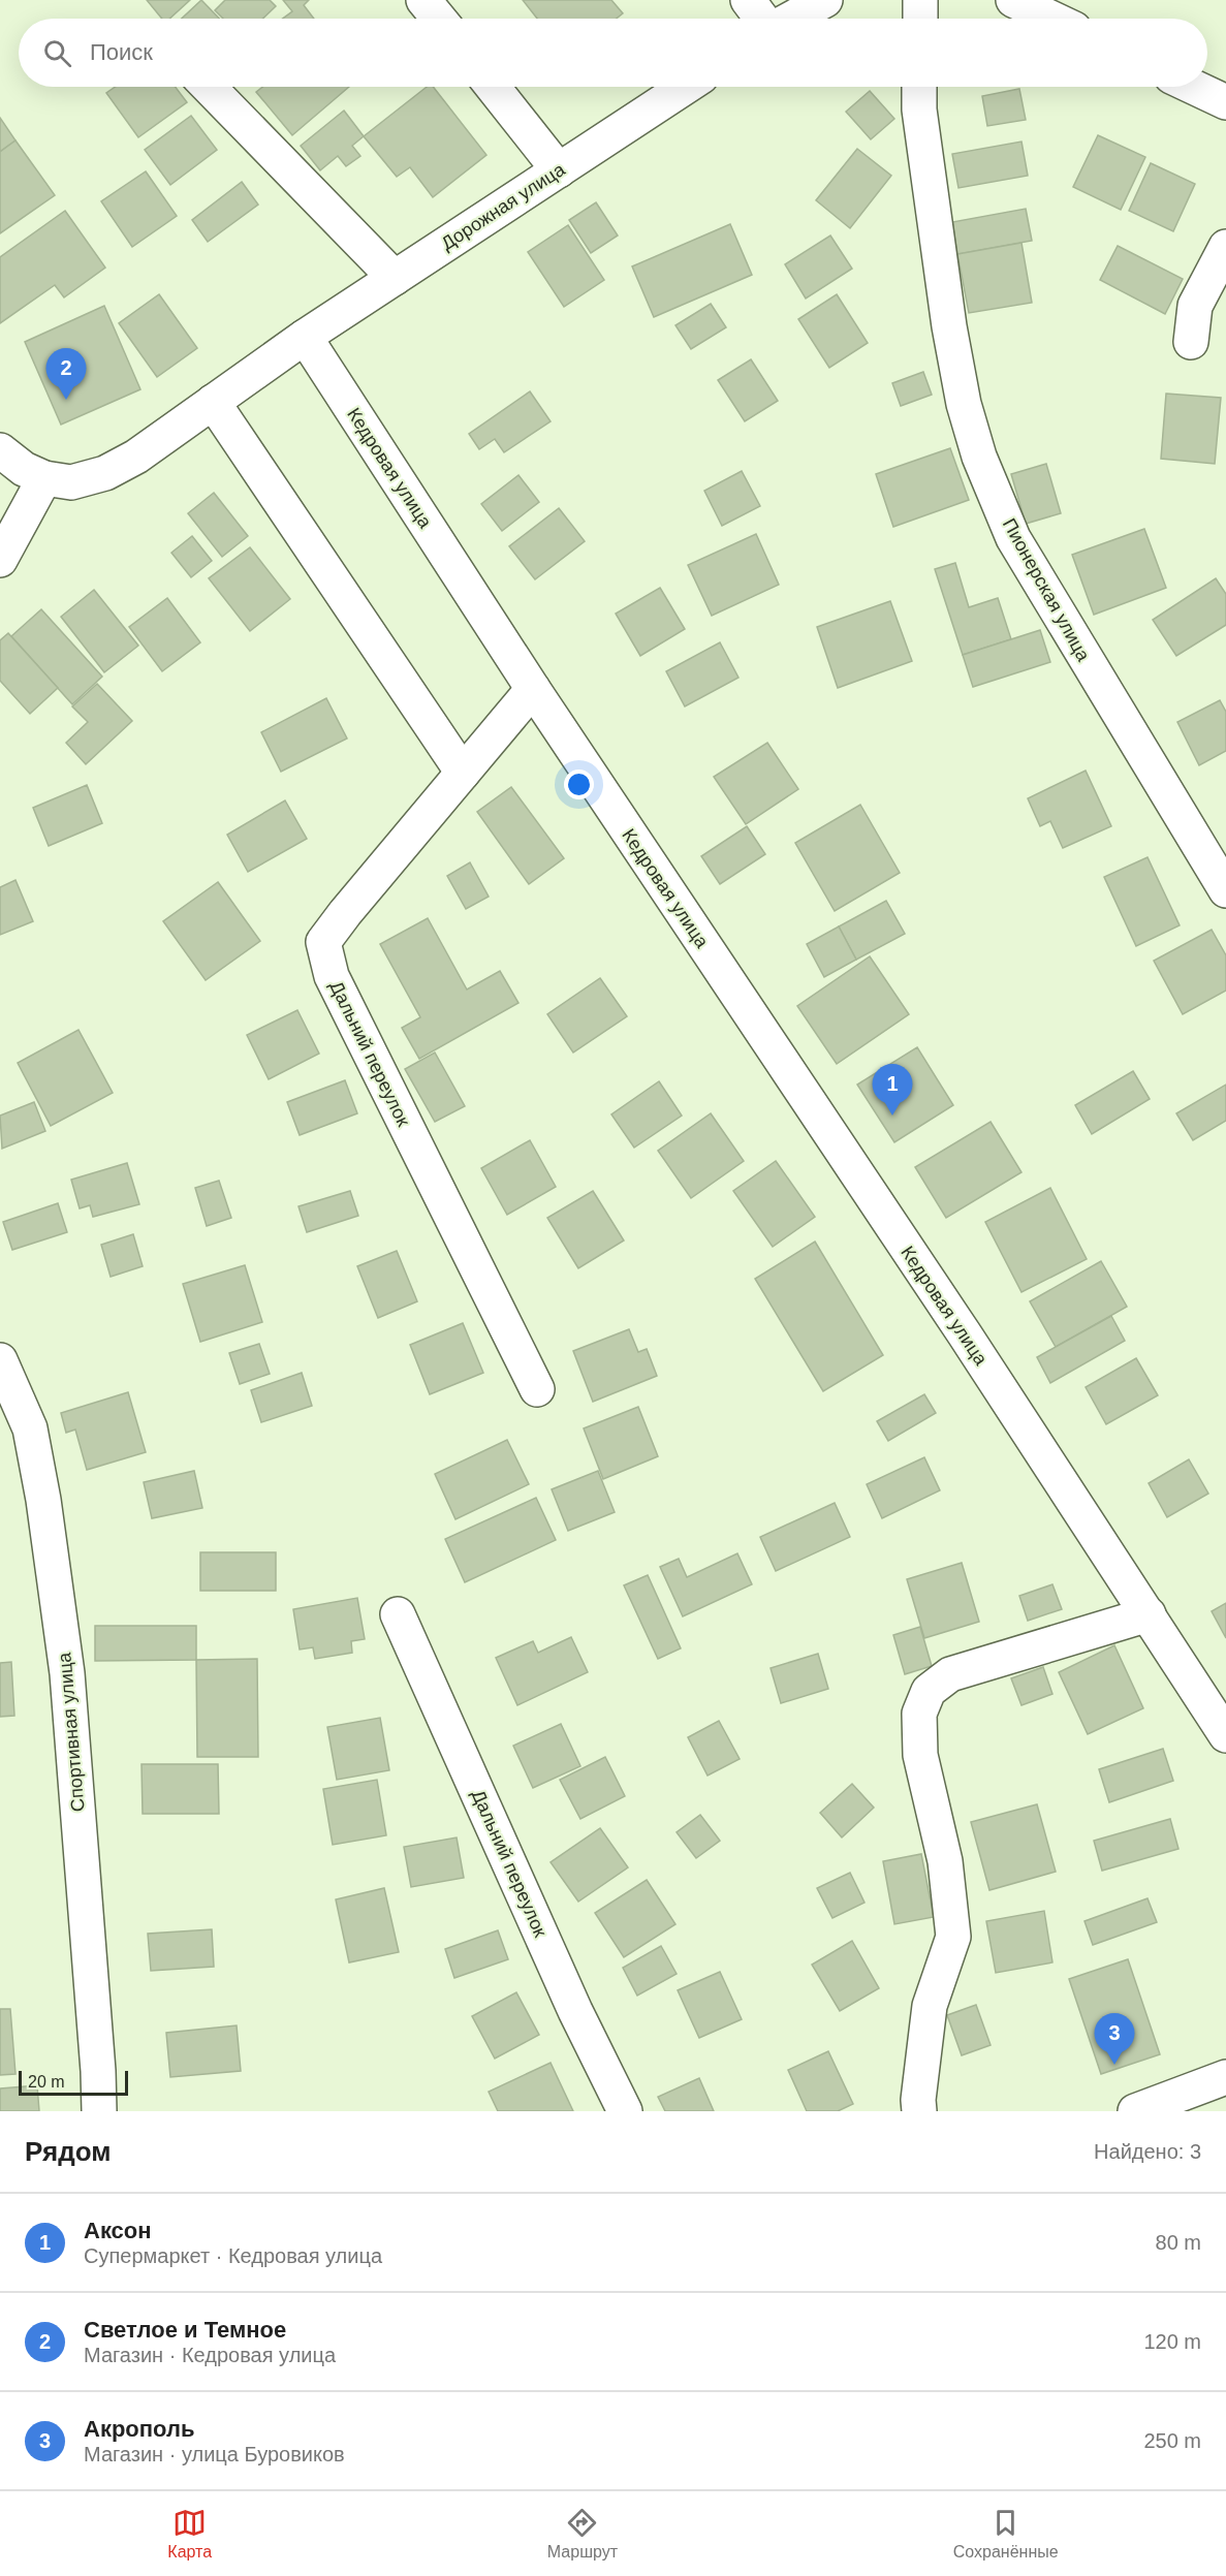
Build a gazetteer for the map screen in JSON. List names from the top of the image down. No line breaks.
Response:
{"streets":{"street":["Дорожная улица","Кедровая улица","Пионерская улица","Дальний переулок","Спортивная улица"]},"crossings":[["Дорожная улица","Кедровая улица"],["Кедровая улица","Дальний переулок"]],"scale_bar":"20 m","page":{"search":"Поиск","pins":["2","1","3"],"scale":"20 m","heading":["Рядом","Найдено: 3"],"list":[{"mark":"1","name":"Аксон","note":"Супермаркет · Кедровая улица","value":"80 m"},{"mark":"2","name":"Светлое и Темное","note":"Магазин · Кедровая улица","value":"120 m"},{"mark":"3","name":"Акрополь","note":"Магазин · улица Буровиков","value":"250 m"}],"nav":["Карта","Маршрут","Сохранённые"]}}
